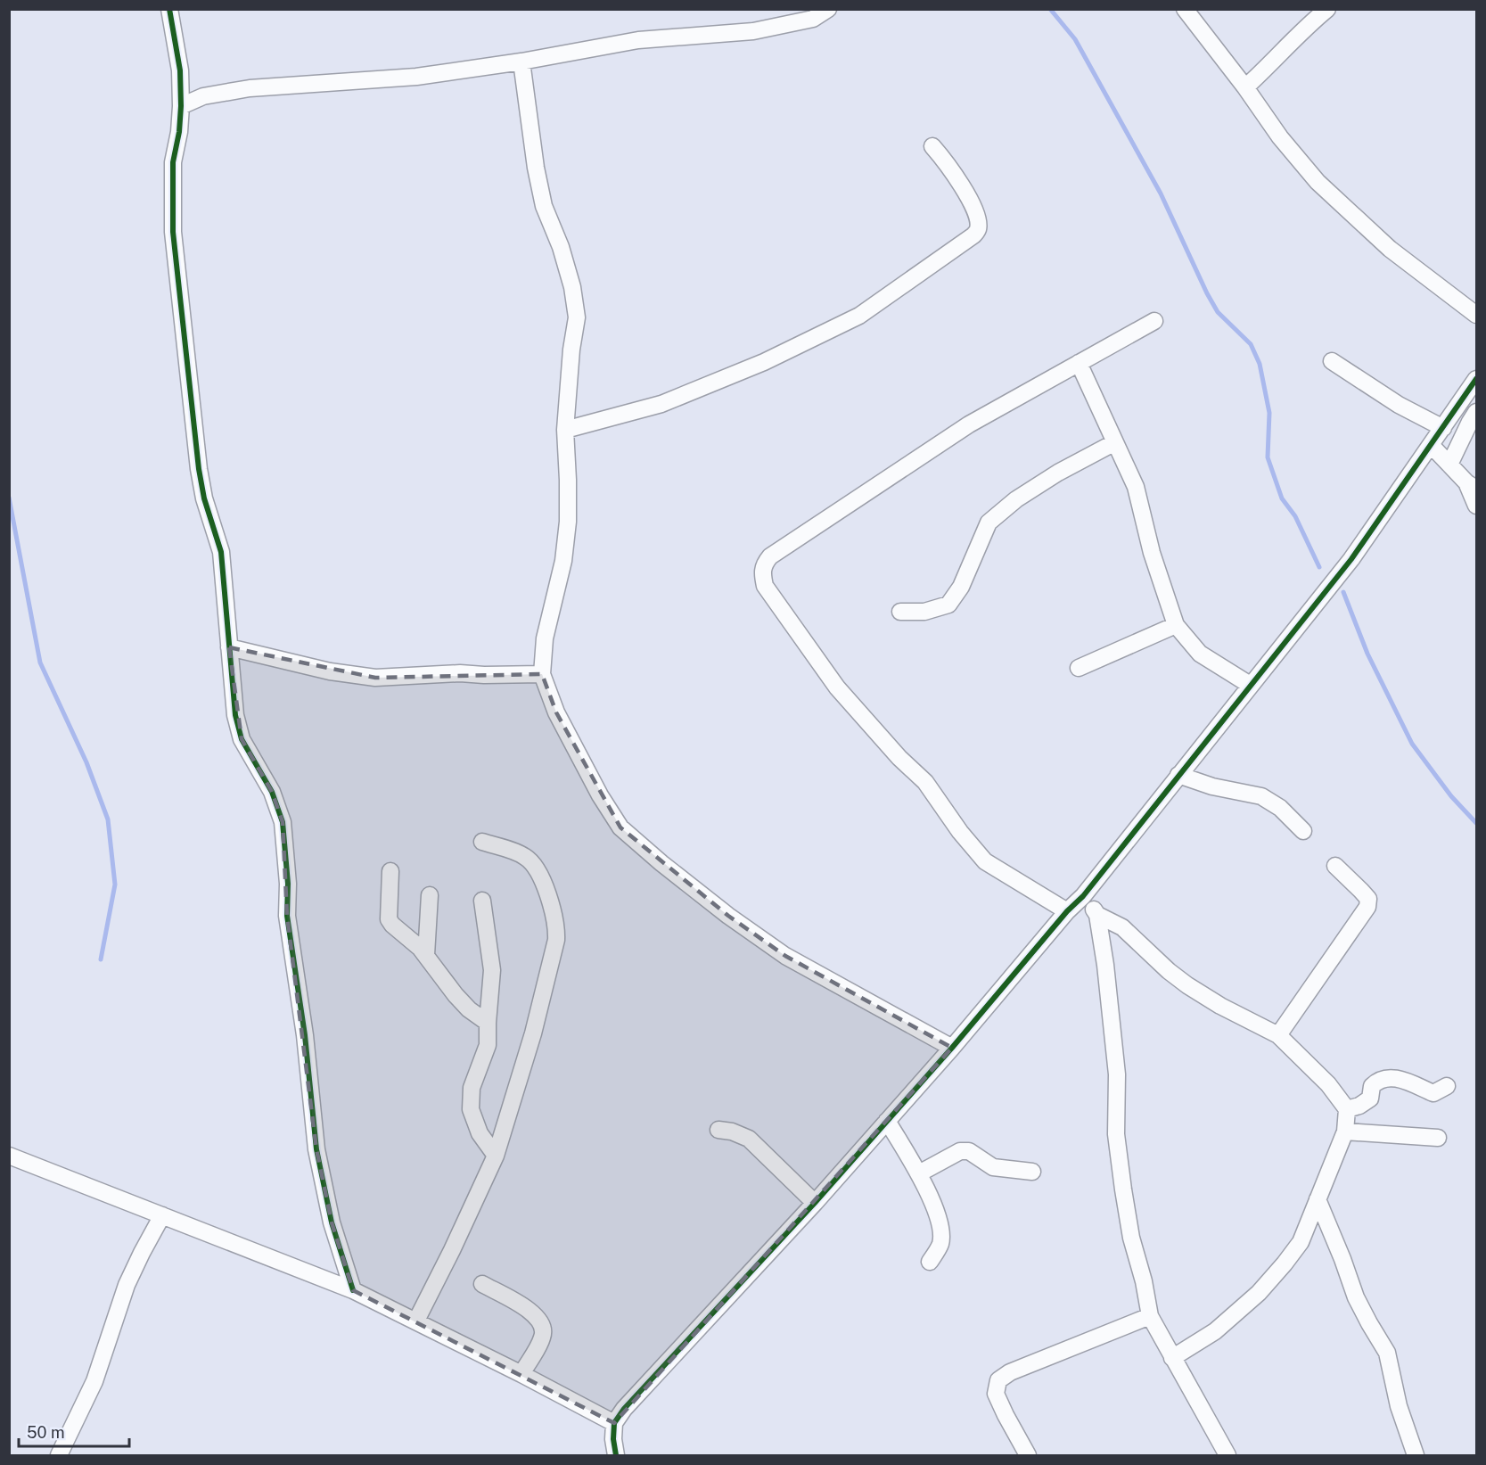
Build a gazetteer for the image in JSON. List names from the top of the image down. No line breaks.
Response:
{"scale_bar":"50 m"}
